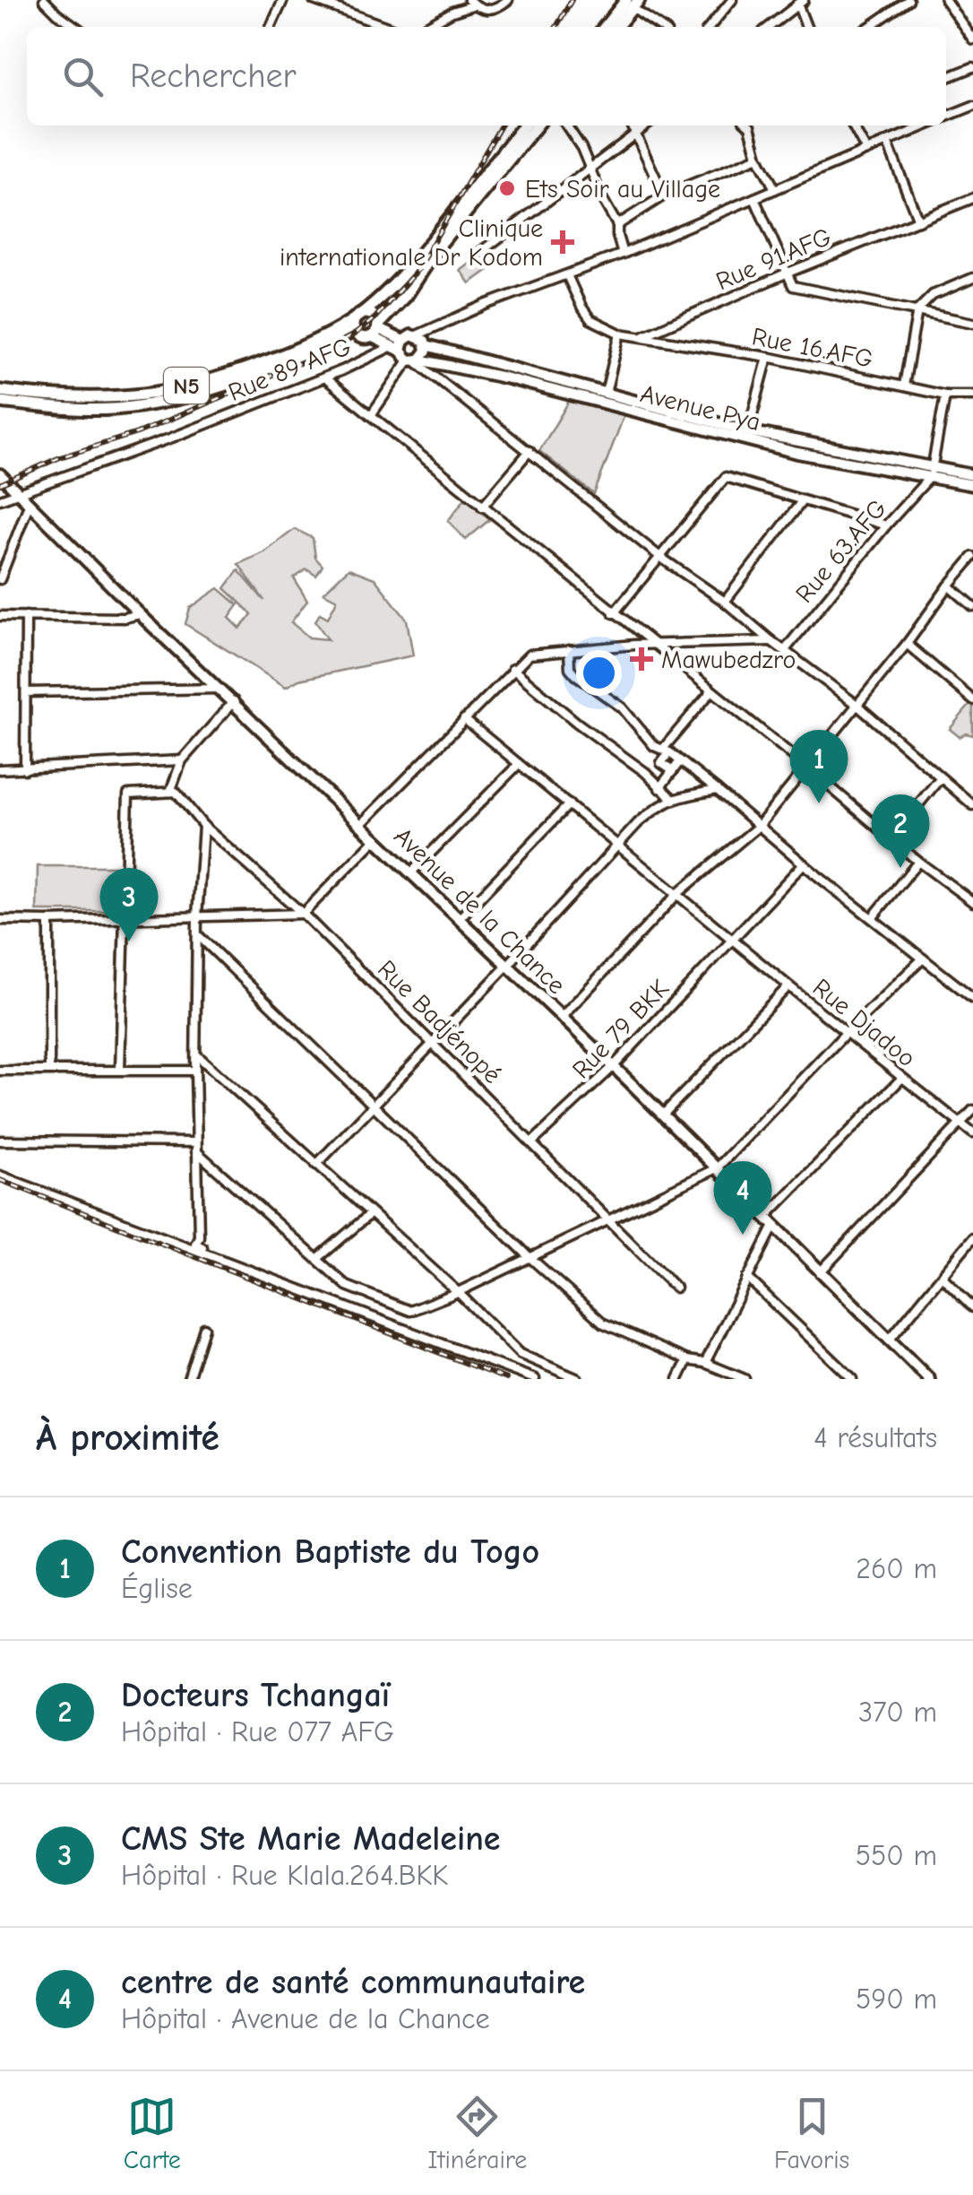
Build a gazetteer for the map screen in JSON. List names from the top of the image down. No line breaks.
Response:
{"streets":{"highway":["N5"],"main road":["Avenue Pya","Avenue de la Chance"],"street":["Rue 91.AFG","Rue 16.AFG","Rue 89 AFG","Rue 63.AFG","Rue Badjénopé","Rue Djadoo","Rue 79 BKK"]},"crossings":[["Rue 91.AFG","Rue 16.AFG"],["Rue 89 AFG","Avenue de la Chance"],["Avenue Pya","Rue 63.AFG"],["Avenue de la Chance","Rue 79 BKK"],["Rue Badjénopé","Rue 79 BKK"],["Rue Djadoo","Rue 79 BKK"]],"places":{"other":["Ets Soir au Village"],"health":["Clinique internationale Dr Kodom","Mawubedzro"]},"page":{"search":"Rechercher","pins":["1","2","3","4"],"heading":["À proximité","4 résultats"],"list":[{"mark":"1","name":"Convention Baptiste du Togo","note":"Église","value":"260 m"},{"mark":"2","name":"Docteurs Tchangaï","note":"Hôpital · Rue 077 AFG","value":"370 m"},{"mark":"3","name":"CMS Ste Marie Madeleine","note":"Hôpital · Rue Klala.264.BKK","value":"550 m"},{"mark":"4","name":"centre de santé communautaire","note":"Hôpital · Avenue de la Chance","value":"590 m"}],"nav":["Carte","Itinéraire","Favoris"]}}
